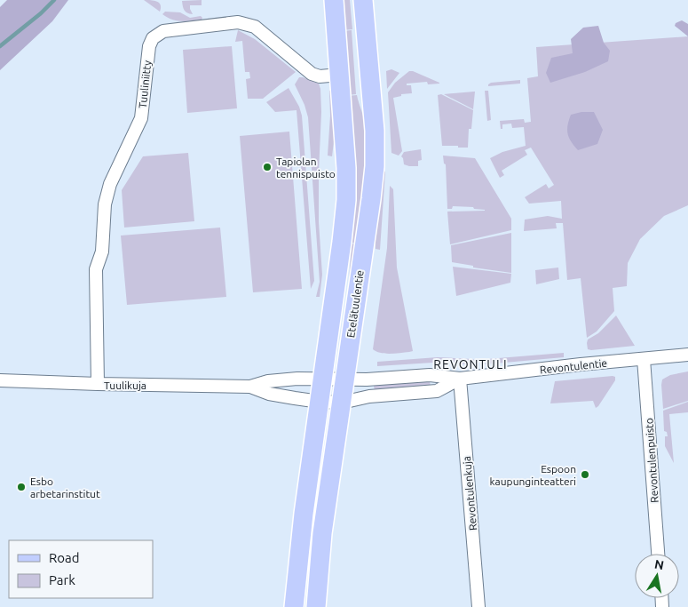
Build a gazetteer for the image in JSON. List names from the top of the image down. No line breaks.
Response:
{"streets":{"main road":["Etelätuulentie"],"street":["Tuuliniitty","Revontulentie","Tuulikuja","Revontulenpuisto","Revontulenkuja"]},"crossings":[["Tuuliniitty","Etelätuulentie"],["Tuuliniitty","Tuulikuja"],["Etelätuulentie","Revontulentie"],["Etelätuulentie","Tuulikuja"],["Revontulentie","Tuulikuja"],["Revontulentie","Revontulenpuisto"],["Revontulentie","Revontulenkuja"]],"districts":["REVONTULI"],"places":["Tapiolan tennispuisto","Espoon kaupunginteatteri","Esbo arbetarinstitut"],"legend":["Road","Park"],"north":"top"}
